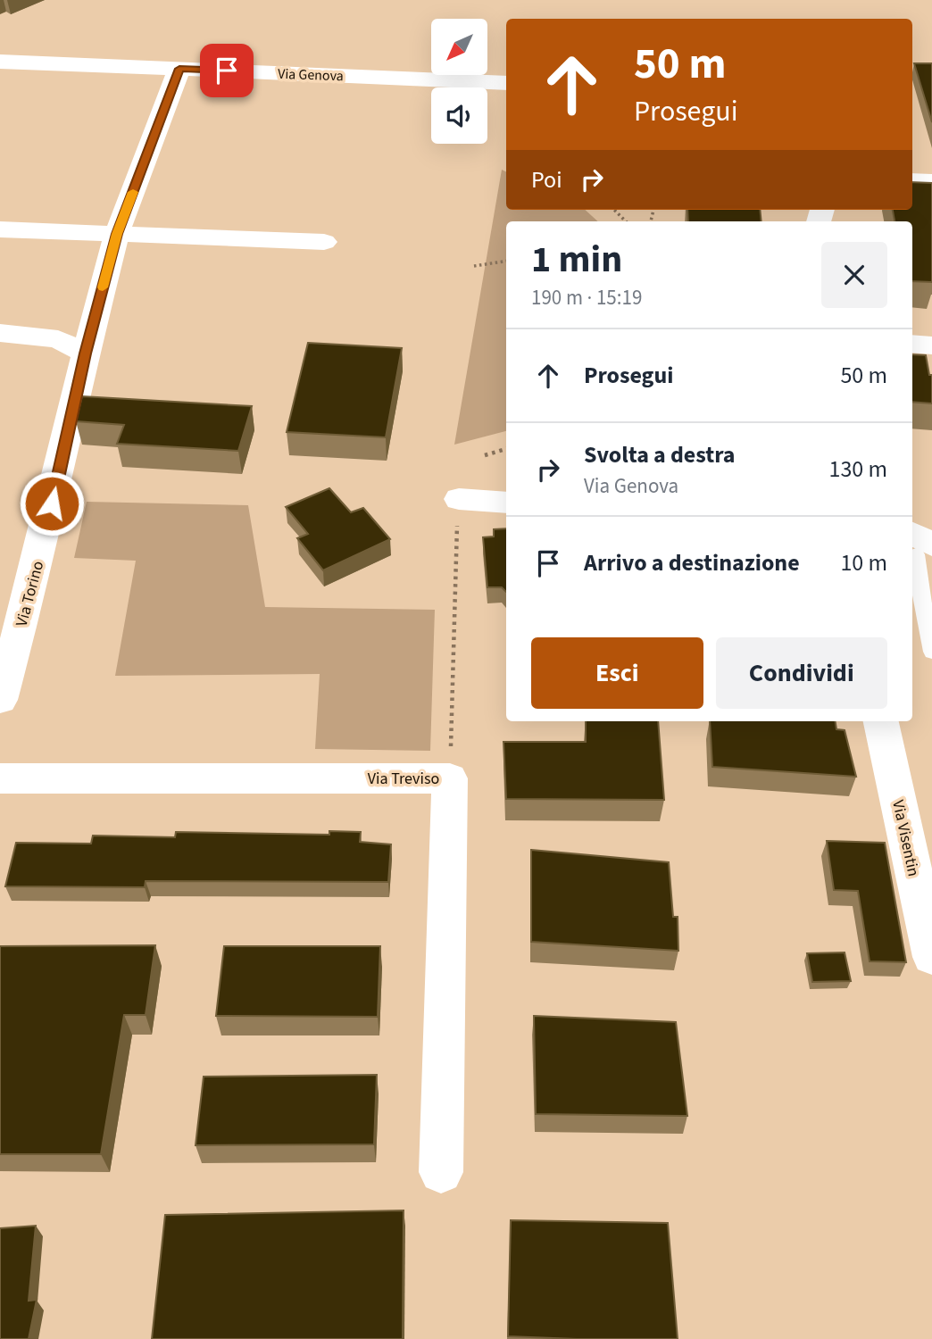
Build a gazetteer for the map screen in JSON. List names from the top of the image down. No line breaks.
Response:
{"streets":{"street":["Via Genova","Via Torino","Via Treviso","Via Visentin"]},"crossings":[["Via Genova","Via Torino"]],"north":"bottom left","page":{"turn":["50 m","Prosegui"],"then":"Poi","heading":["1 min","190 m · 15:19"],"list":[{"name":"Prosegui","value":"50 m"},{"name":"Svolta a destra","note":"Via Genova","value":"130 m"},{"name":"Arrivo a destinazione","value":"10 m"}],"buttons":["Esci","Condividi"]}}
